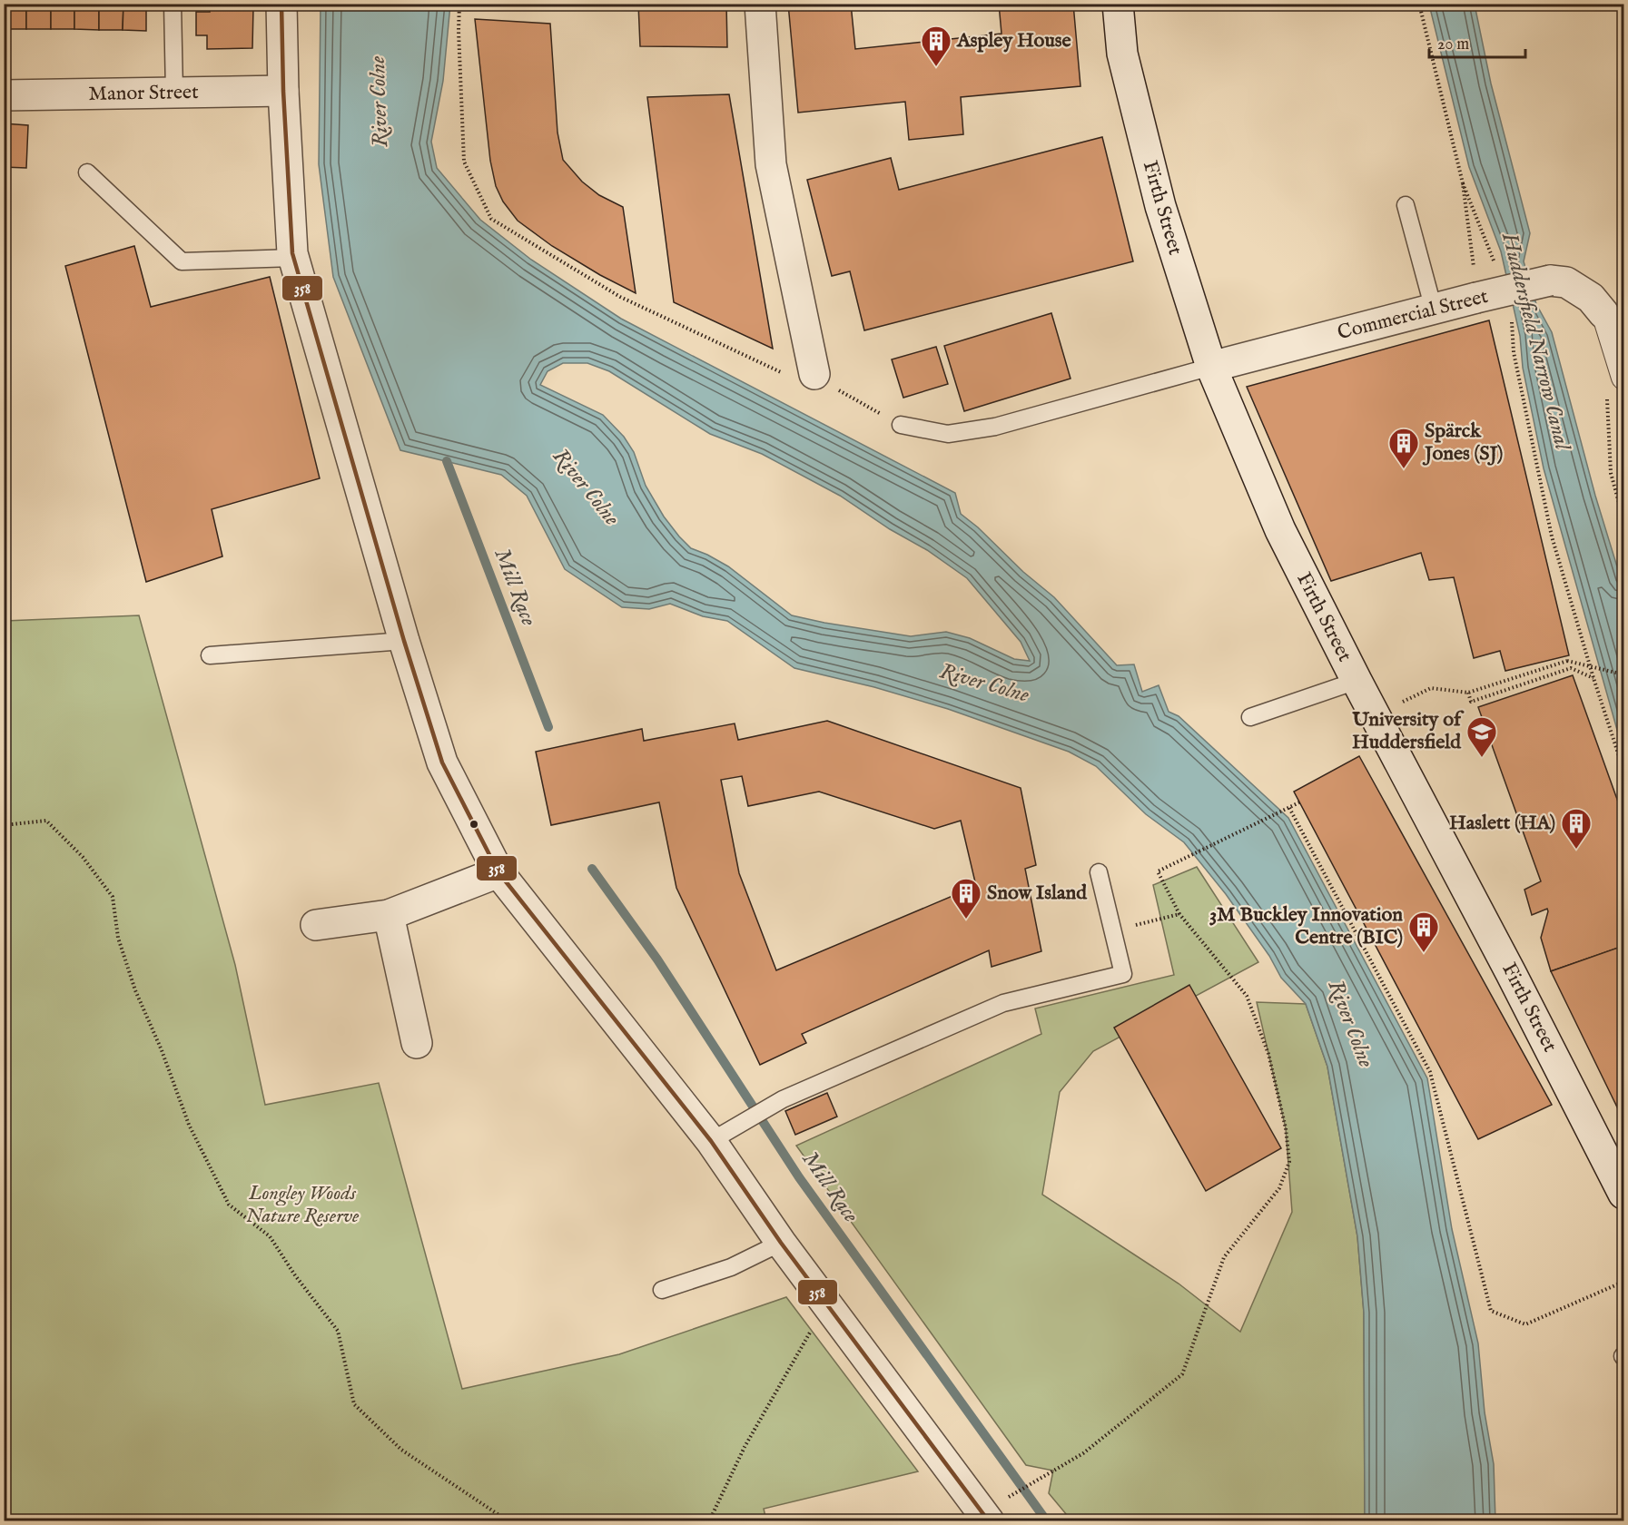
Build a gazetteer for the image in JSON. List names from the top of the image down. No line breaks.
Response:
{"streets":{"street":["Manor Street","Firth Street","Commercial Street"]},"crossings":[["Firth Street","Commercial Street"]],"water":["River Colne","Huddersfield Narrow Canal","Mill Race"],"parks":["Longley Woods Nature Reserve"],"places":{"building":["Aspley House","Spärck Jones (SJ)","Haslett (HA)","Snow Island","3M Buckley Innovation Centre (BIC)"],"school or university":["University of Huddersfield"]},"lines":["transit line 358"],"scale_bar":"20 m"}
